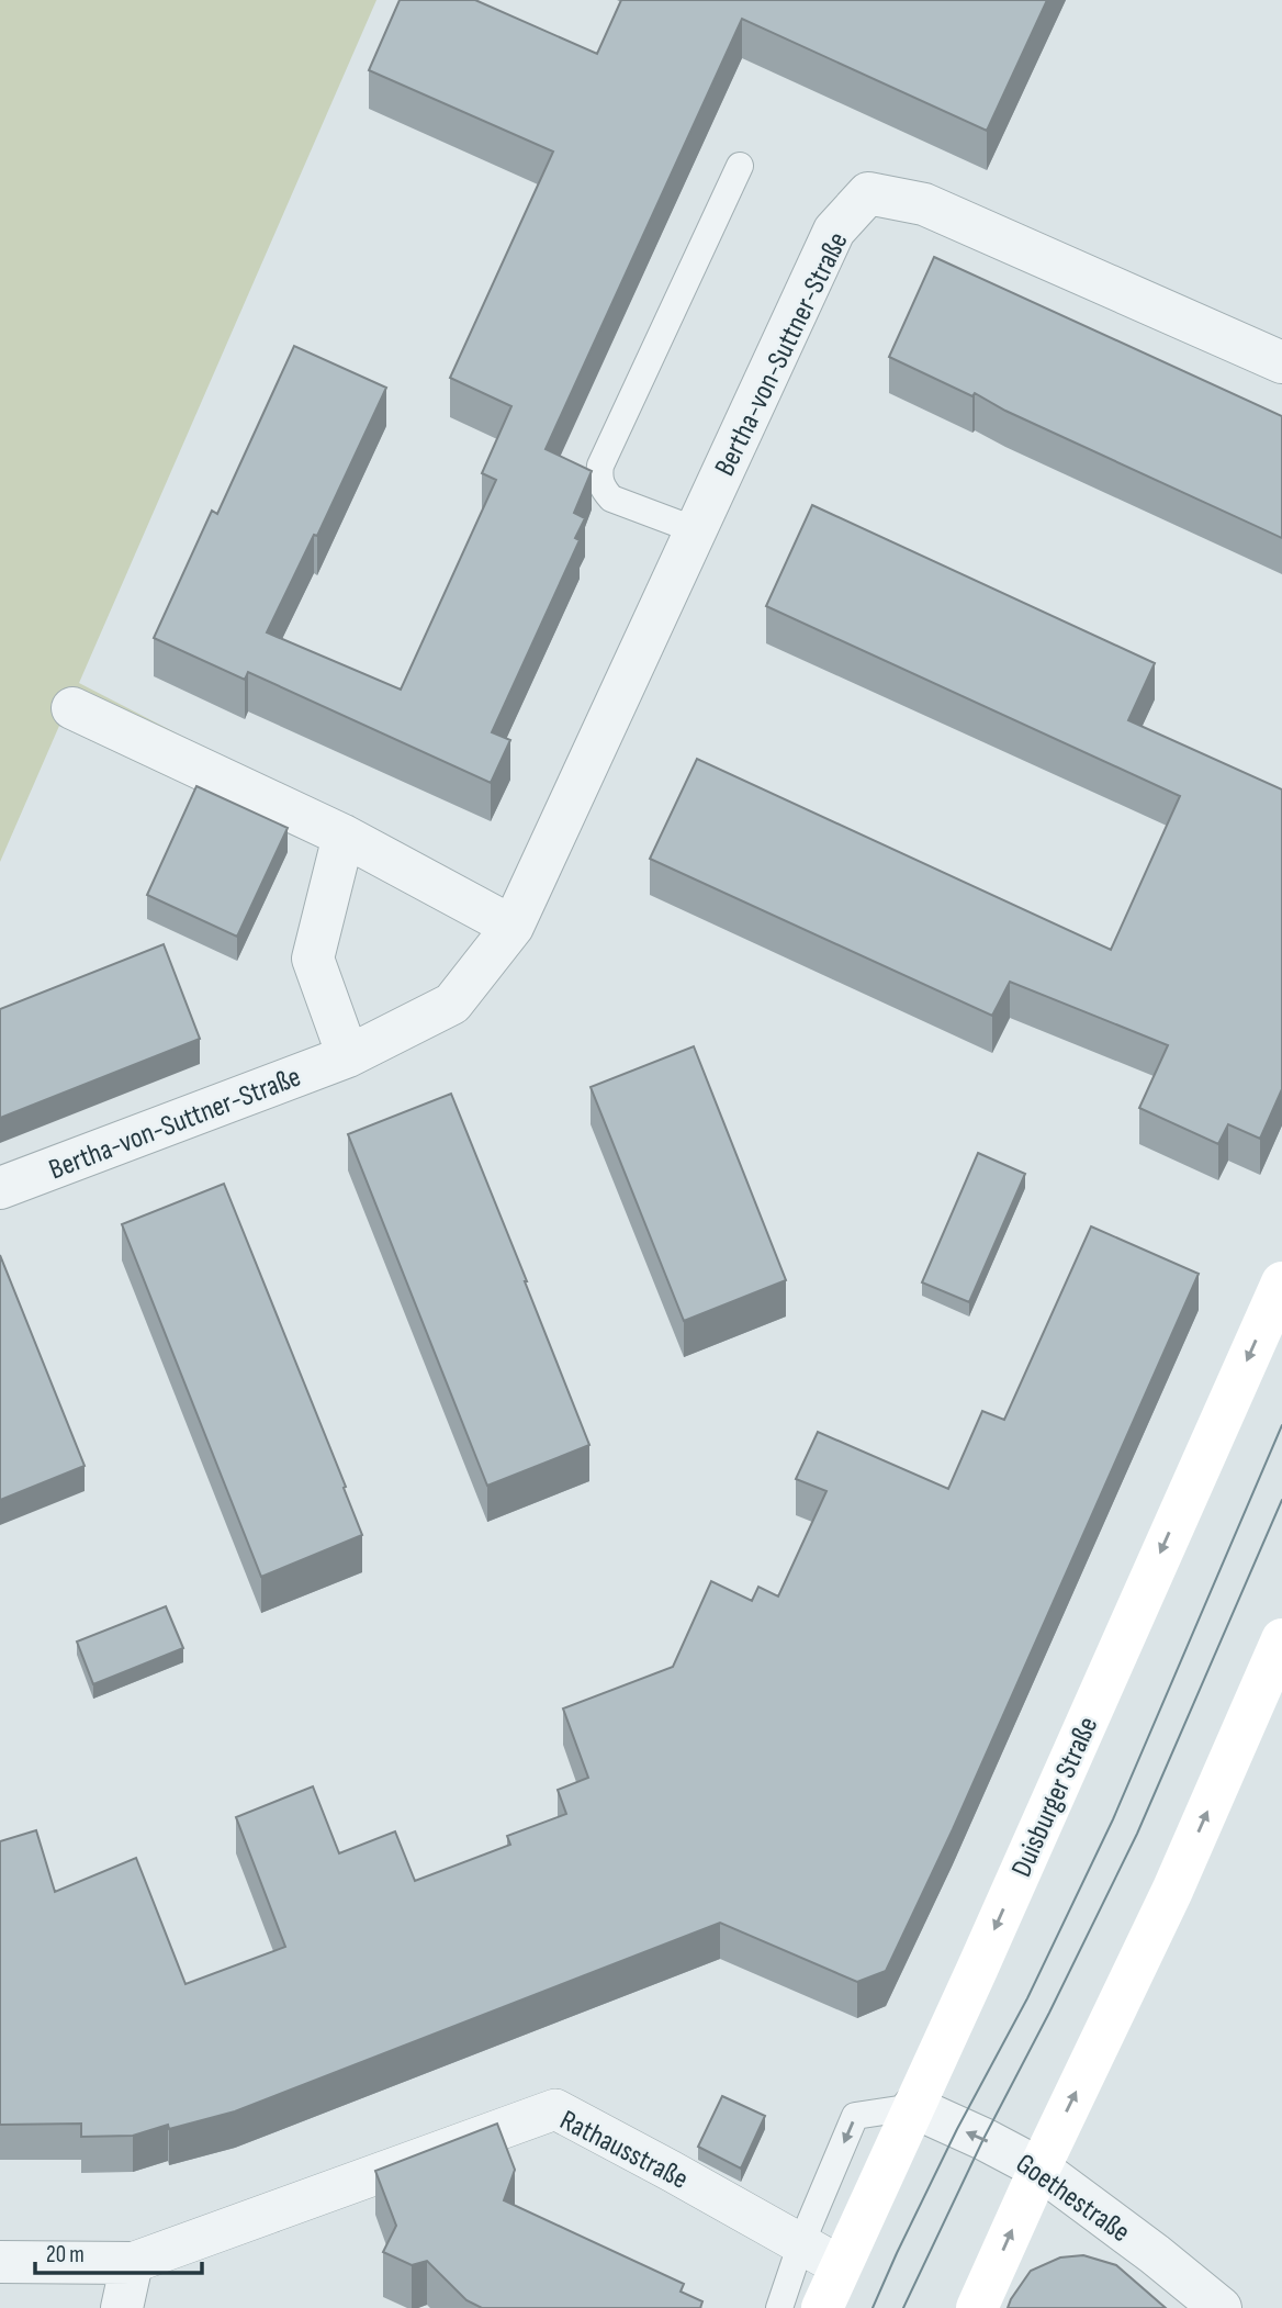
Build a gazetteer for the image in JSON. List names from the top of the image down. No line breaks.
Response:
{"streets":{"main road":["Duisburger Straße"],"street":["Bertha-von-Suttner-Straße","Rathausstraße","Goethestraße"]},"crossings":[["Duisburger Straße","Rathausstraße"],["Duisburger Straße","Goethestraße"]],"one_way":["Goethestraße"],"scale_bar":"20 m"}
